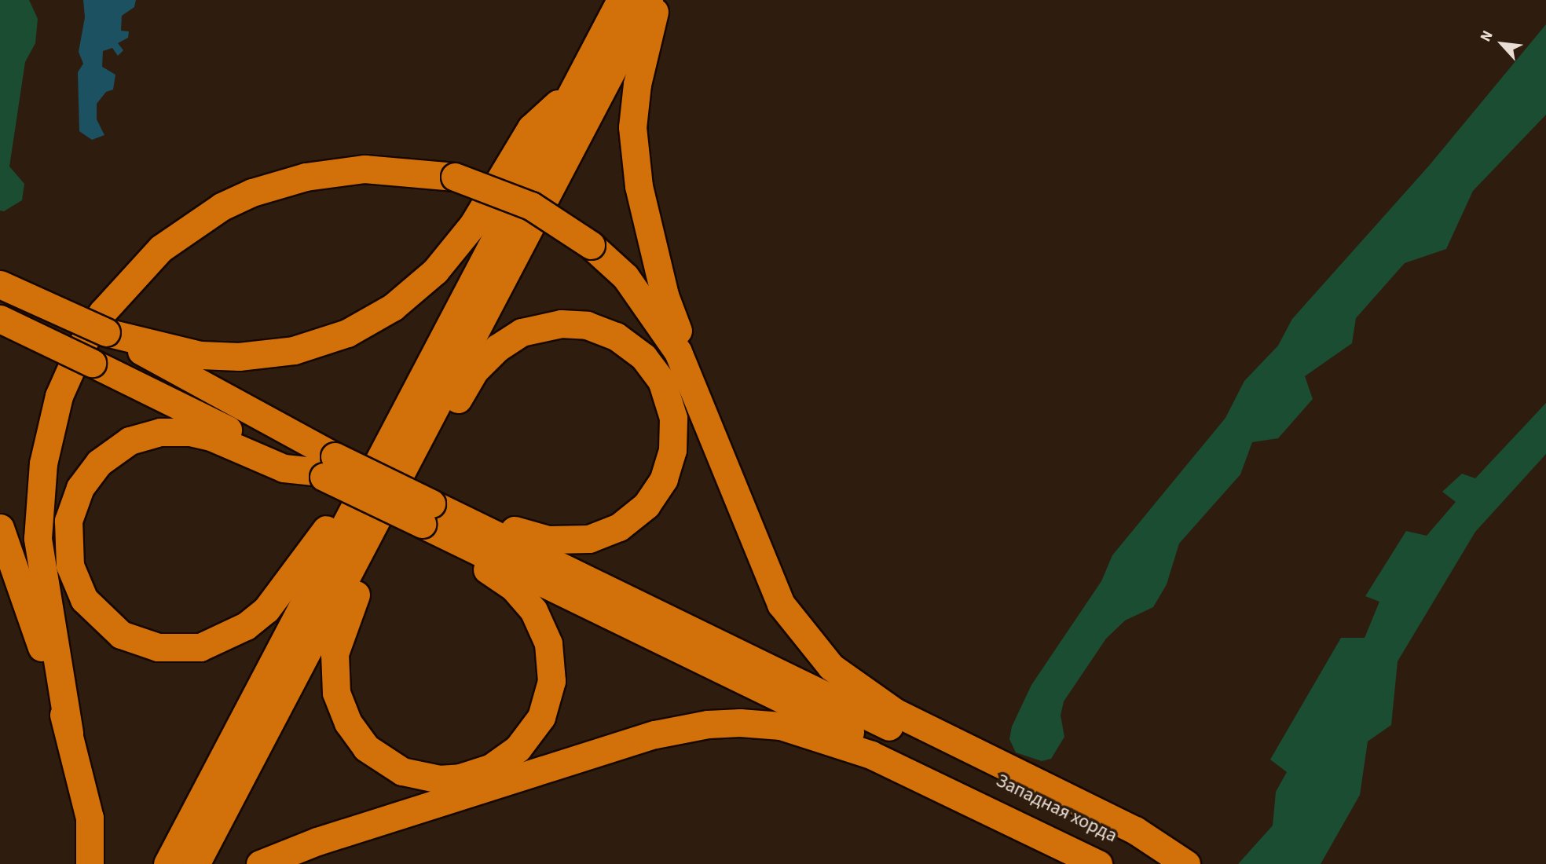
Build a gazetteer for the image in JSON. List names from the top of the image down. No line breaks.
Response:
{"streets":{"highway":["Западная хорда"]},"north":"top left"}
